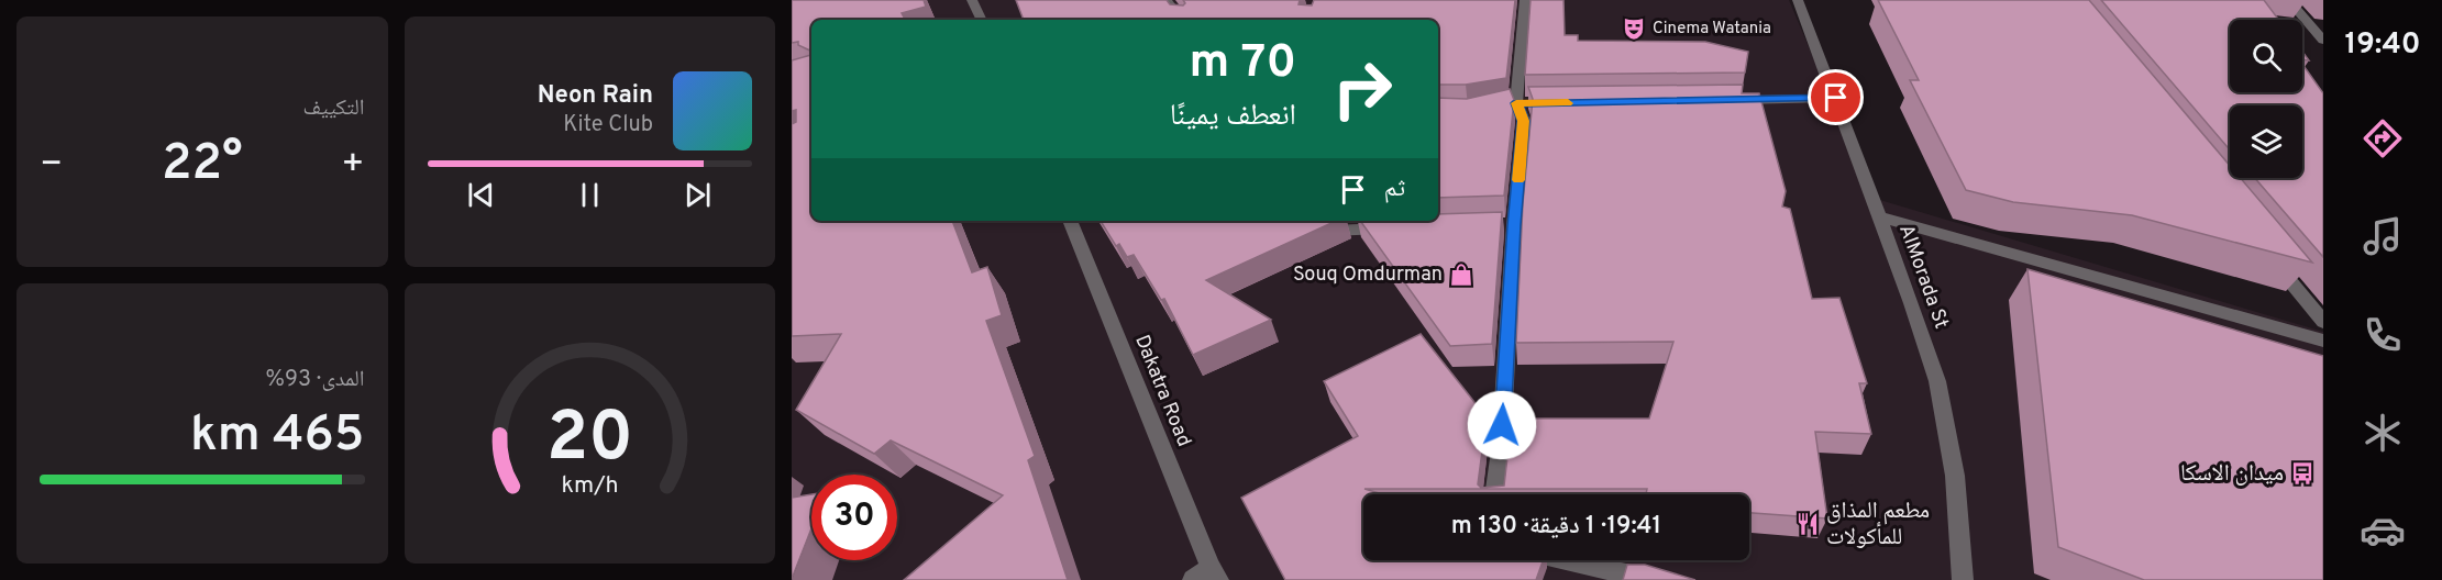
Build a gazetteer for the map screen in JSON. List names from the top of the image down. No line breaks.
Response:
{"streets":{"street":["AlMorada St","Dakatra Road"]},"places":{"theatre":["Cinema Watania"],"shop":["Souq Omdurman"],"bus stop":["ميدان الاسكا"],"restaurant":["مطعم المذاق للمأكولات"]},"page":{"tabs":"19:40","tile":["التكييف",["المدى · 93%","465 km"]],"turn":["70 m","انعطف يمينًا"],"song":["Neon Rain","Kite Club"],"heat":["−","22°","+"],"then":"ثم","limit":"30","trip":"19:41 · 1 دقيقة · 130 m","gauge":["20","km/h"]}}
